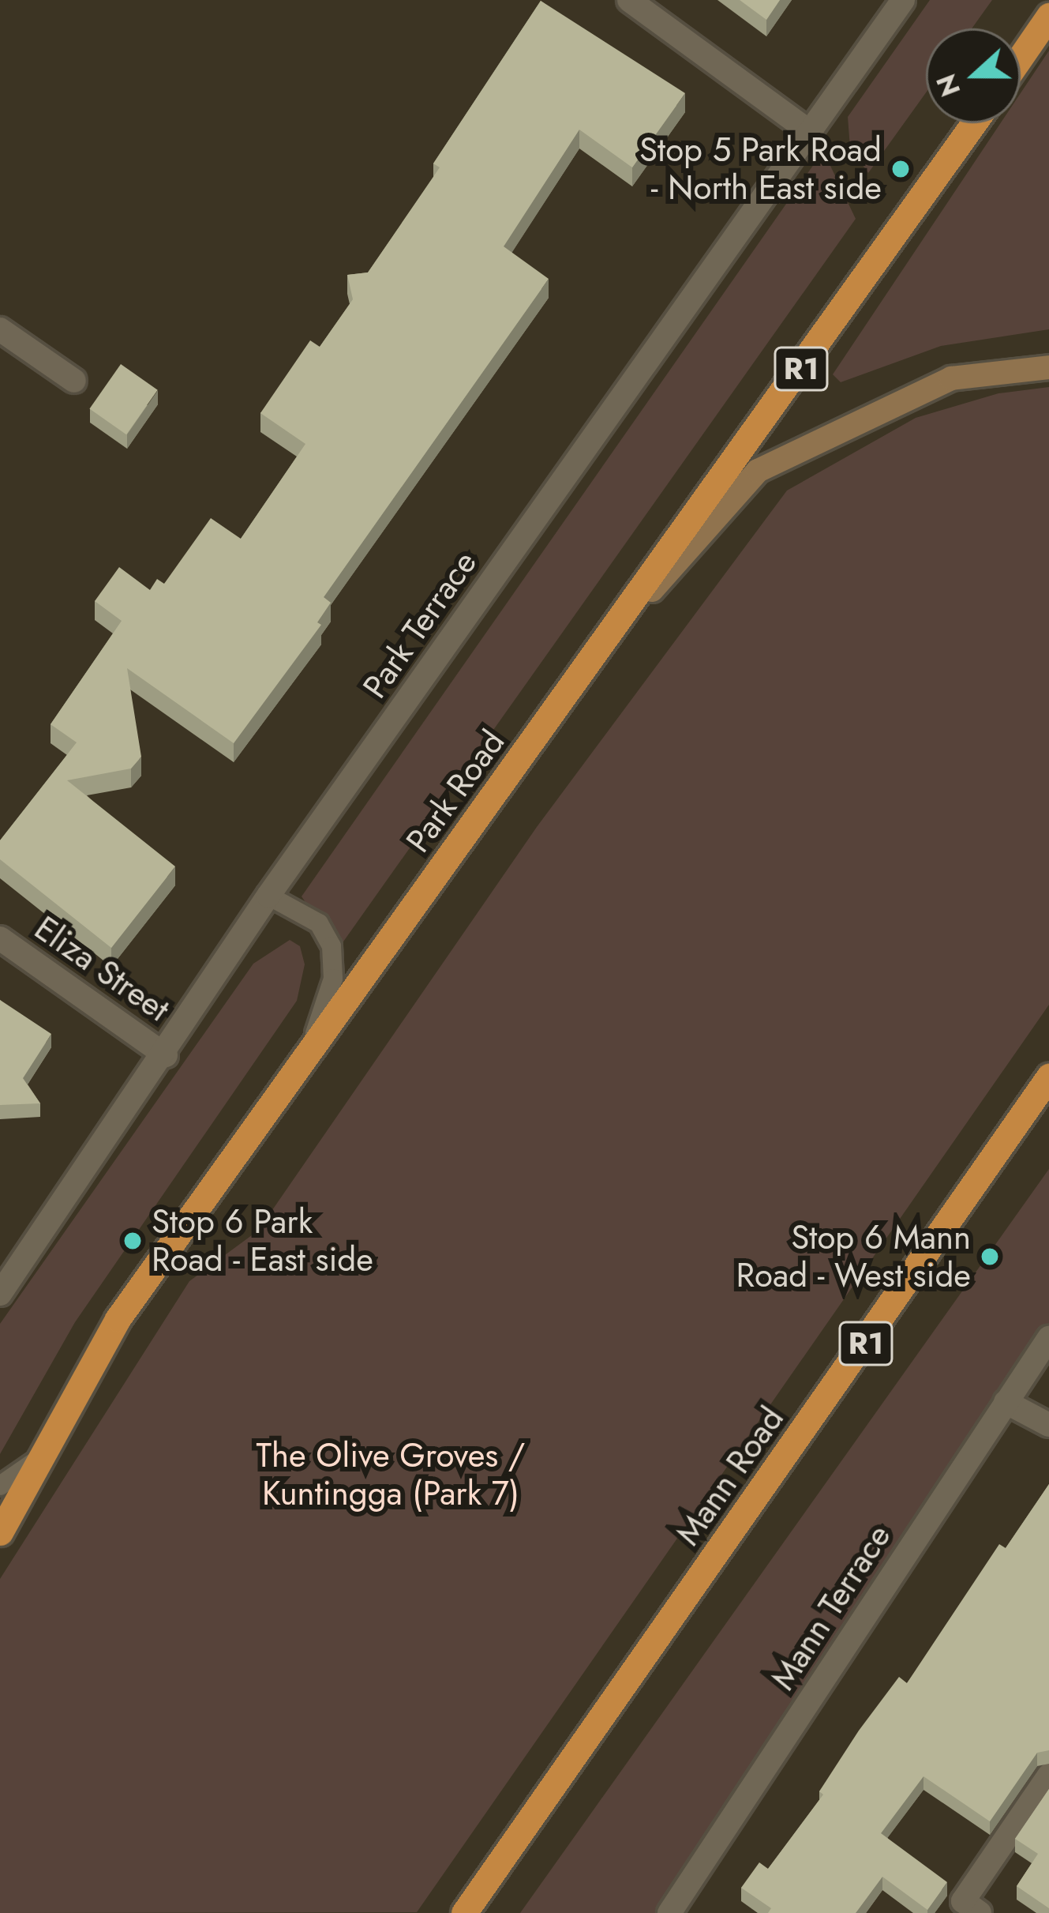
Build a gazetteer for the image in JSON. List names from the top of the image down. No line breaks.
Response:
{"streets":{"highway":["R1","Park Road","Mann Road"],"street":["Park Terrace","Eliza Street","Mann Terrace"]},"crossings":[["Park Terrace","Eliza Street"]],"parks":["The Olive Groves / Kuntingga (Park 7)"],"places":["Stop 5 Park Road - North East side","Stop 6 Park Road - East side","Stop 6 Mann Road - West side"],"north":"left"}
